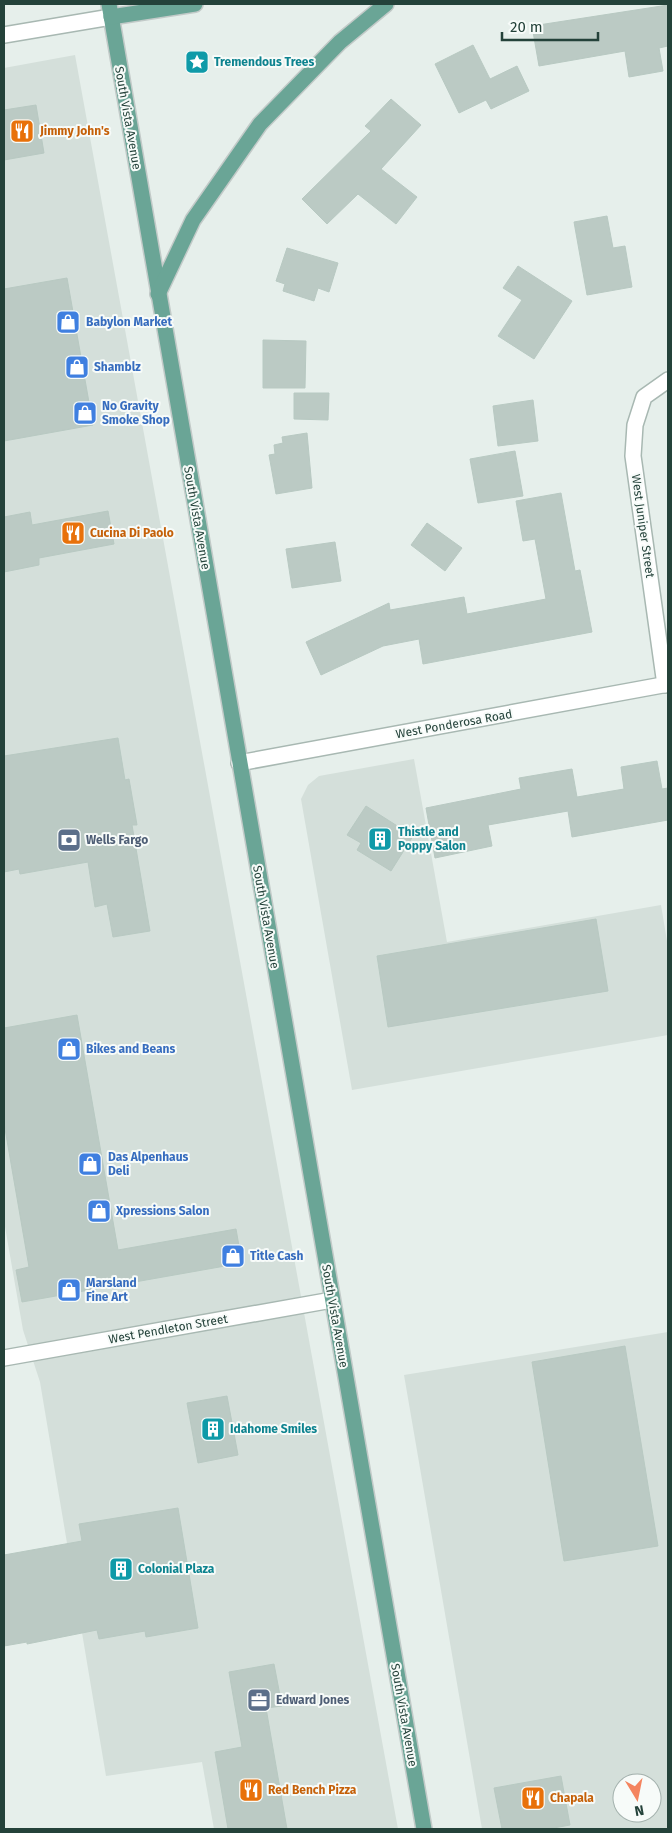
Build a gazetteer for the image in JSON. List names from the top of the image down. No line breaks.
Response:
{"streets":{"main road":["South Vista Avenue"],"street":["West Juniper Street","West Ponderosa Road","West Pendleton Street"]},"crossings":[["South Vista Avenue","West Ponderosa Road"],["South Vista Avenue","West Pendleton Street"],["West Juniper Street","West Ponderosa Road"]],"places":{"place":["Tremendous Trees"],"restaurant":["Jimmy John's","Cucina Di Paolo","Red Bench Pizza","Chapala"],"shop":["Babylon Market","Shamblz","No Gravity Smoke Shop","Bikes and Beans","Das Alpenhaus Deli","Xpressions Salon","Title Cash","Marsland Fine Art"],"building":["Thistle and Poppy Salon","Idahome Smiles","Colonial Plaza"],"bank":["Wells Fargo"],"office":["Edward Jones"]},"scale_bar":"20 m","north":"bottom"}
